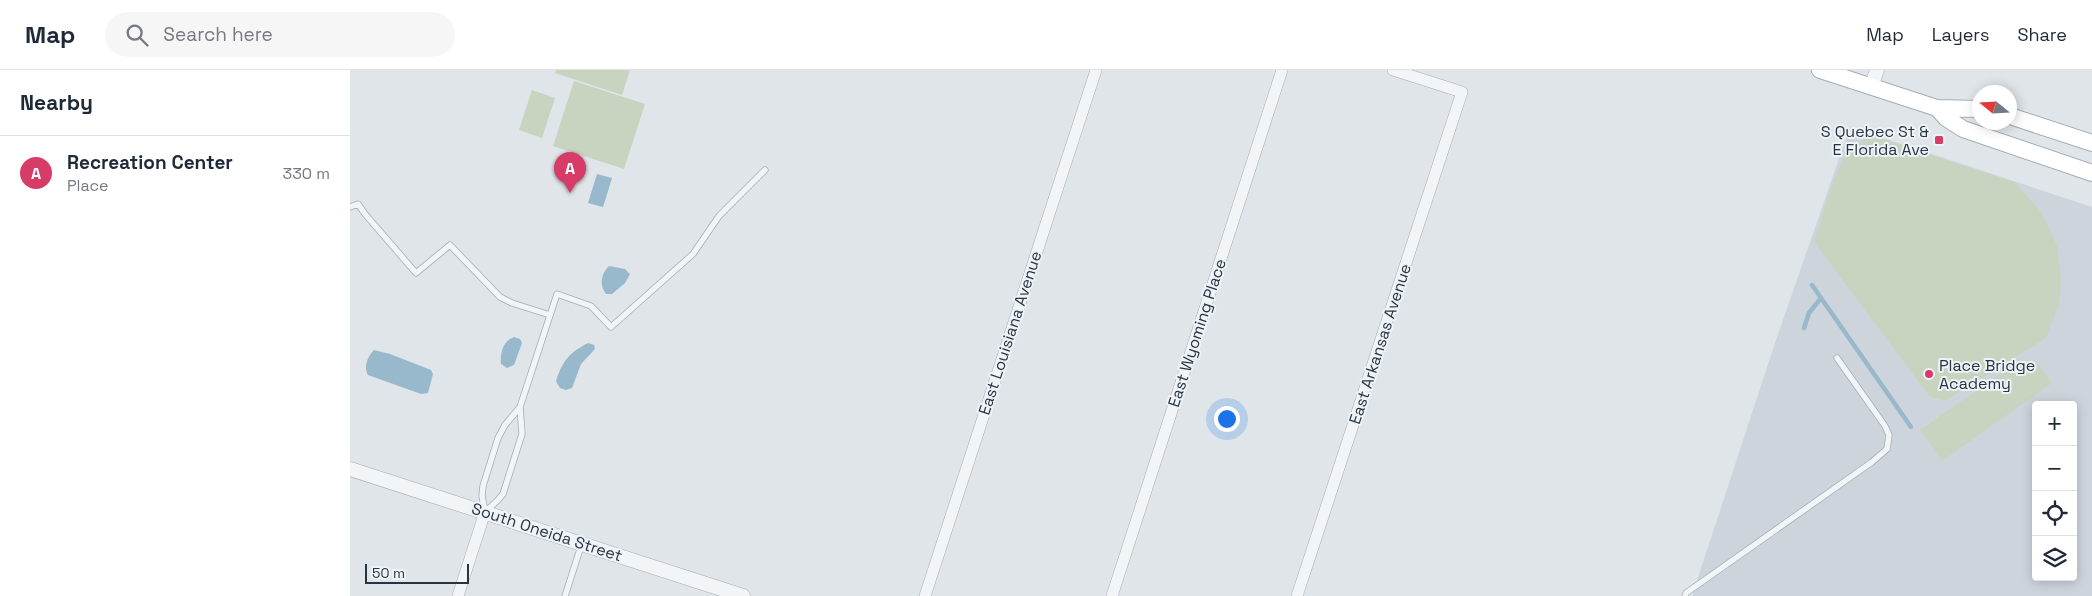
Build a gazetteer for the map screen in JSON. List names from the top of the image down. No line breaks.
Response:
{"streets":{"street":["East Louisiana Avenue","East Wyoming Place","East Arkansas Avenue","South Oneida Street"]},"places":{"transit":["S Quebec St & E Florida Ave"],"other":["Place Bridge Academy"]},"scale_bar":"50 m","north":"left","page":{"header":"Map","search":"Search here","nav":["Map","Layers","Share"],"heading":"Nearby","list":[{"mark":"A","name":"Recreation Center","note":"Place","value":"330 m"}],"pins":"A","map_buttons":["+","−"],"scale":"50 m"}}
